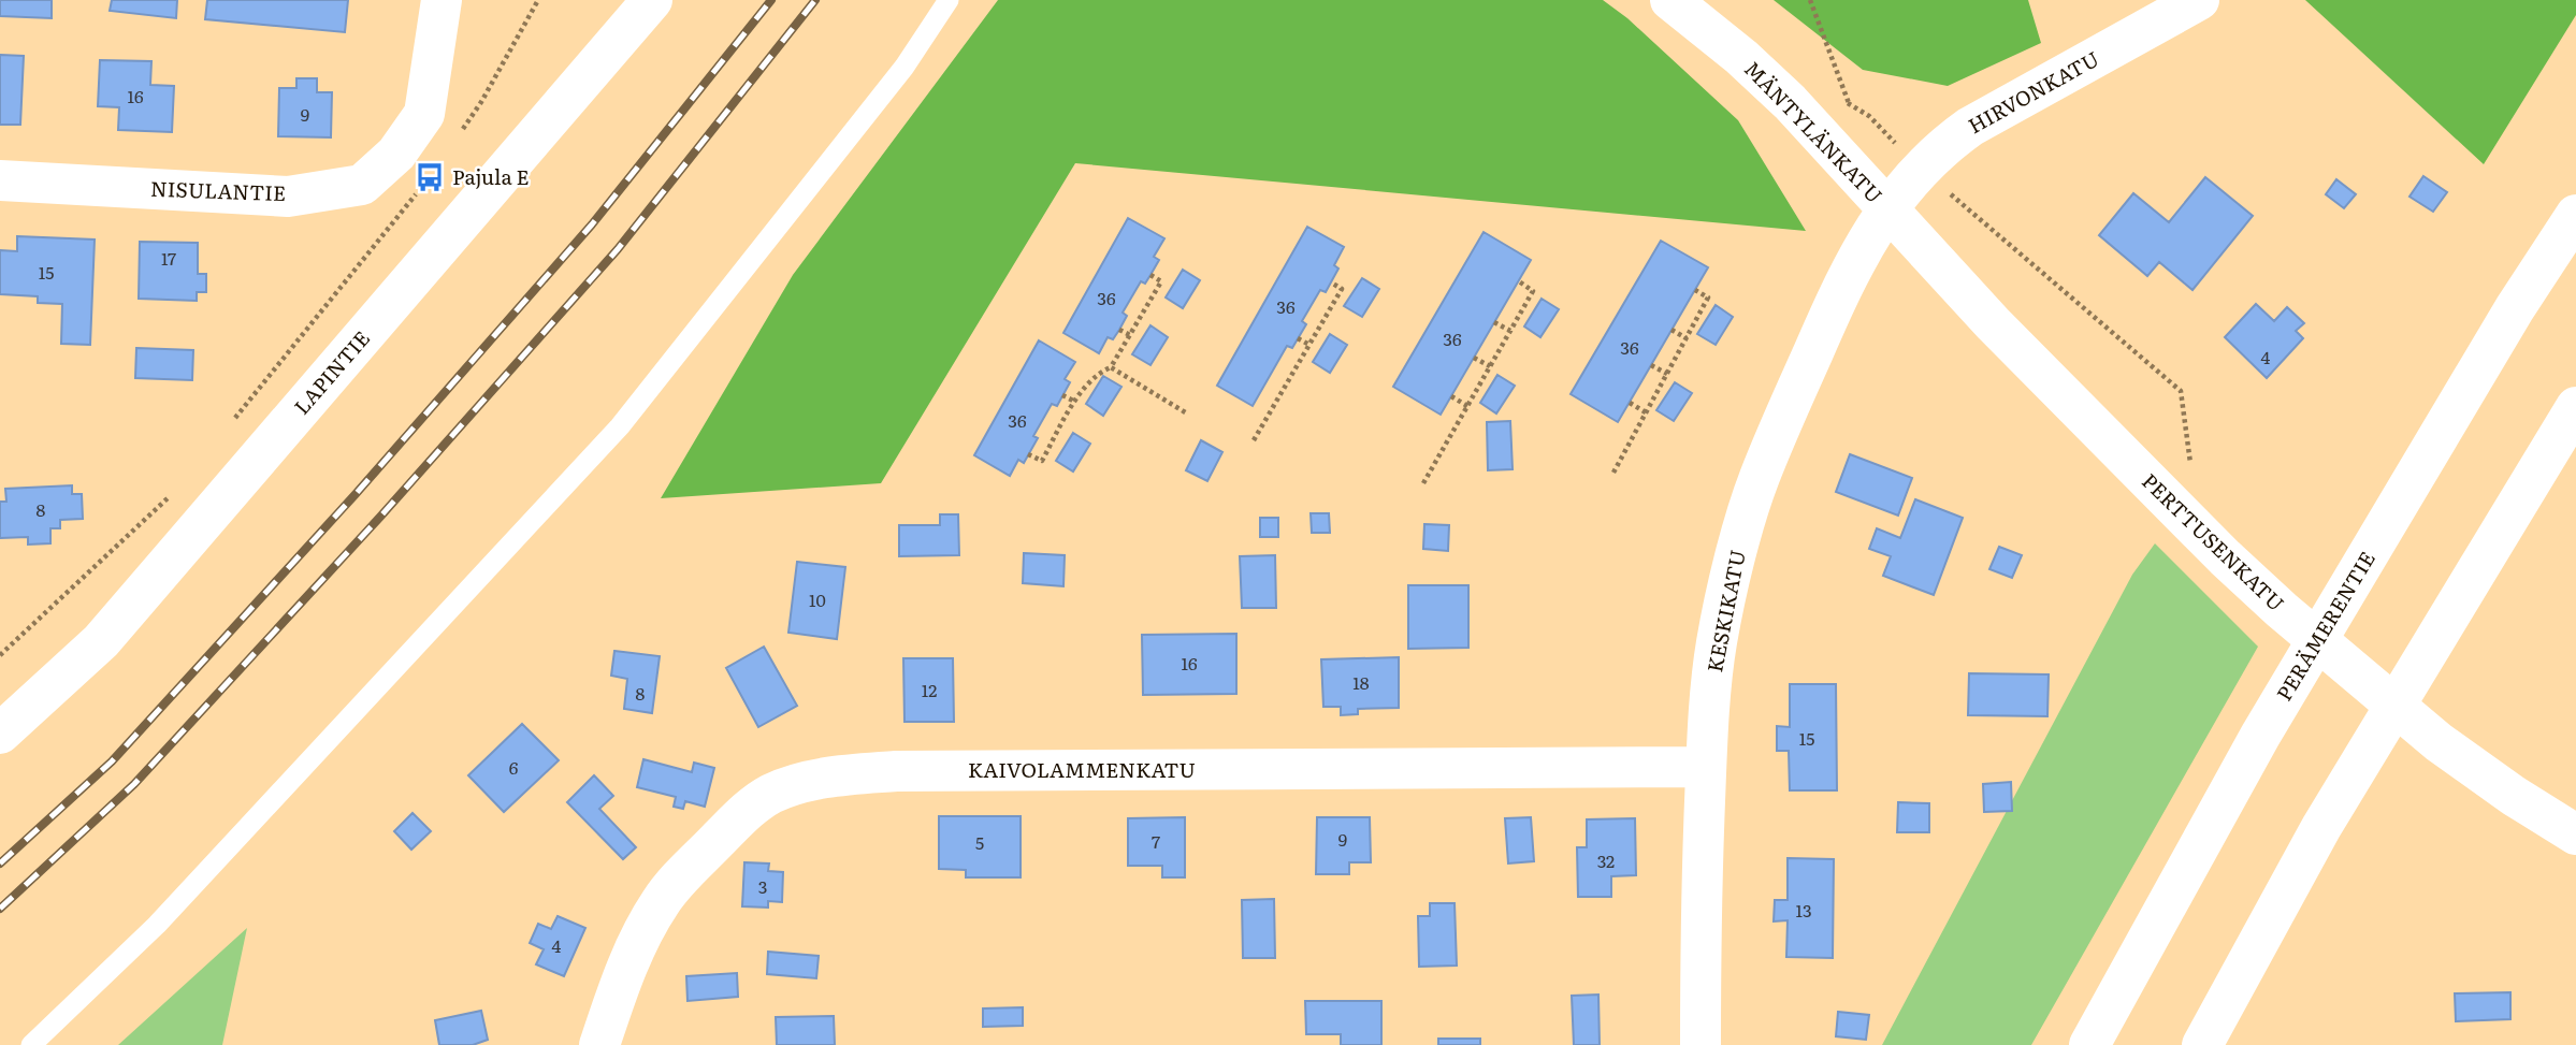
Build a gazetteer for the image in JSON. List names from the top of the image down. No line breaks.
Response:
{"streets":{"main road":["HIRVONKATU","MÄNTYLÄNKATU","NISULANTIE","LAPINTIE","PERTTUSENKATU","KESKIKATU","PERÄMERENTIE","KAIVOLAMMENKATU"]},"crossings":[["HIRVONKATU","MÄNTYLÄNKATU"],["HIRVONKATU","PERTTUSENKATU"],["HIRVONKATU","KESKIKATU"],["MÄNTYLÄNKATU","PERTTUSENKATU"],["MÄNTYLÄNKATU","KESKIKATU"],["PERTTUSENKATU","KESKIKATU"],["KESKIKATU","KAIVOLAMMENKATU"]],"places":{"bus stop":["Pajula E"]},"house_numbers":["16","9","17","15","36","36","36","36","4","36","8","10","16","18","12","8","15","6","9","7","5","32","3","13","4"]}
